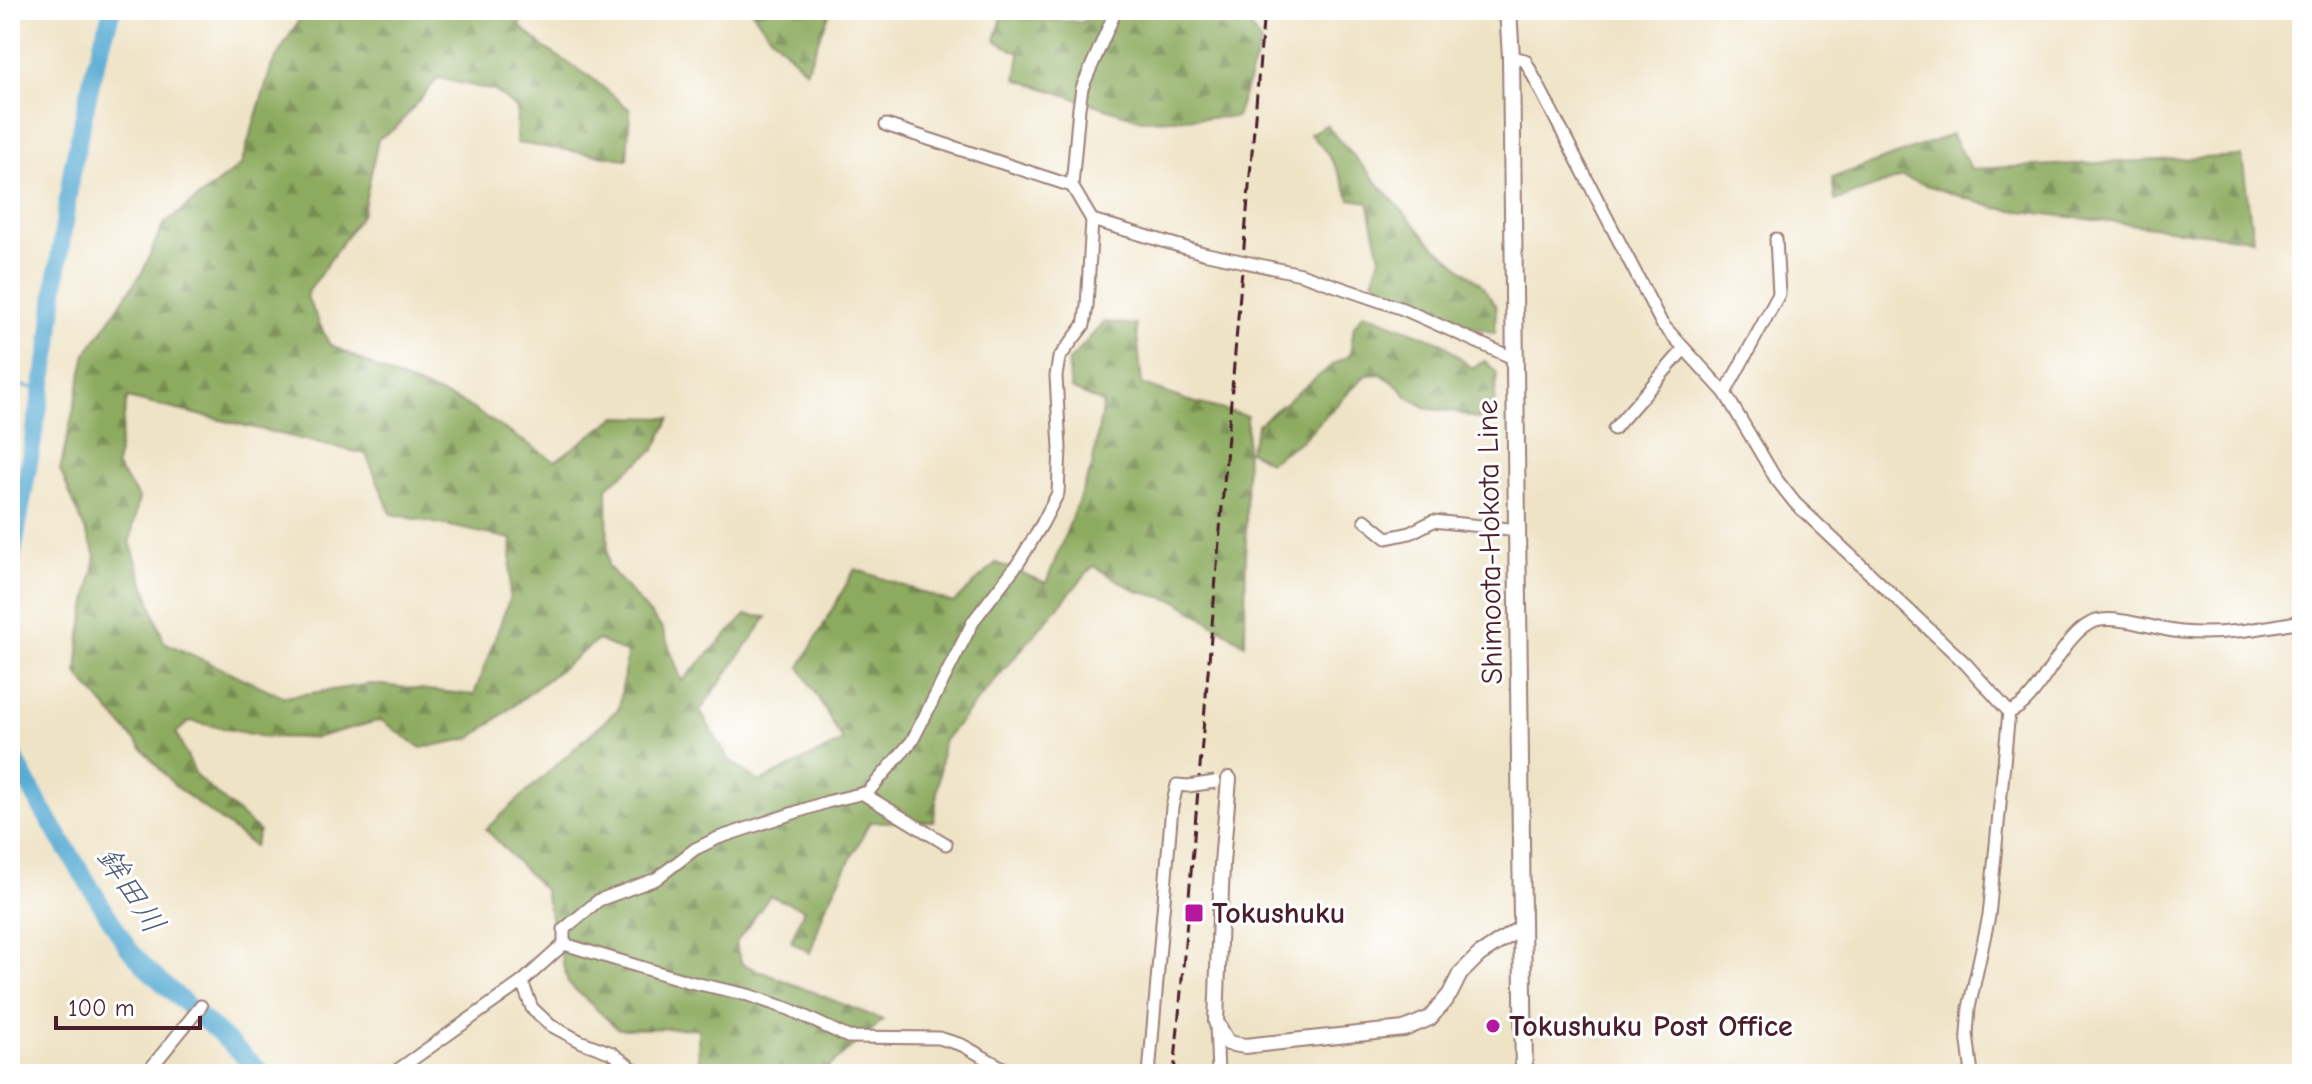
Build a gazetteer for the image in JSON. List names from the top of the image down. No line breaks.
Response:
{"streets":{"main road":["Shimoota-Hokota Line"]},"water":["鉾田川"],"places":{"transit":["Tokushuku"],"other":["Tokushuku Post Office"]},"scale_bar":"100 m"}
